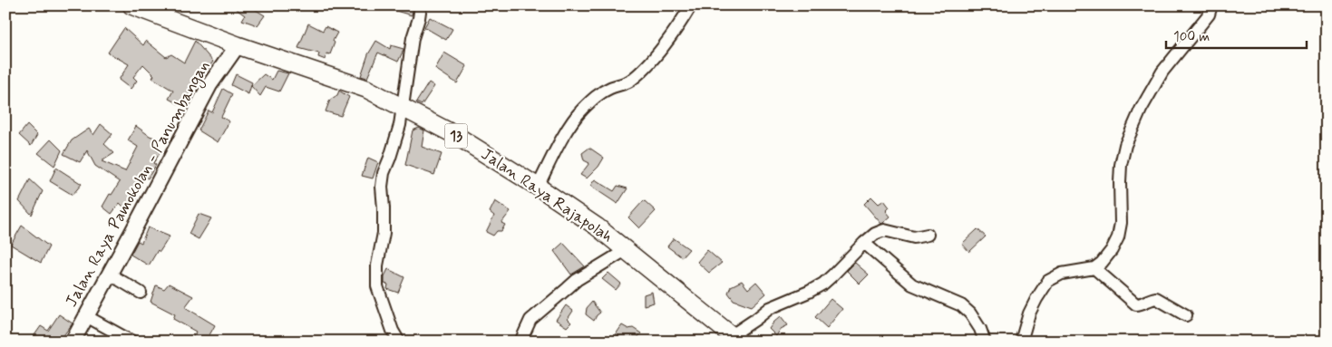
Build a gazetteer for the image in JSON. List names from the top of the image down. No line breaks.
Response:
{"streets":{"highway":["13","Jalan Raya Rajapolah"],"main road":["Jalan Raya Pamokolan - Panumbangan"]},"crossings":[["Jalan Raya Pamokolan - Panumbangan","Jalan Raya Rajapolah"]],"scale_bar":"100 m"}
